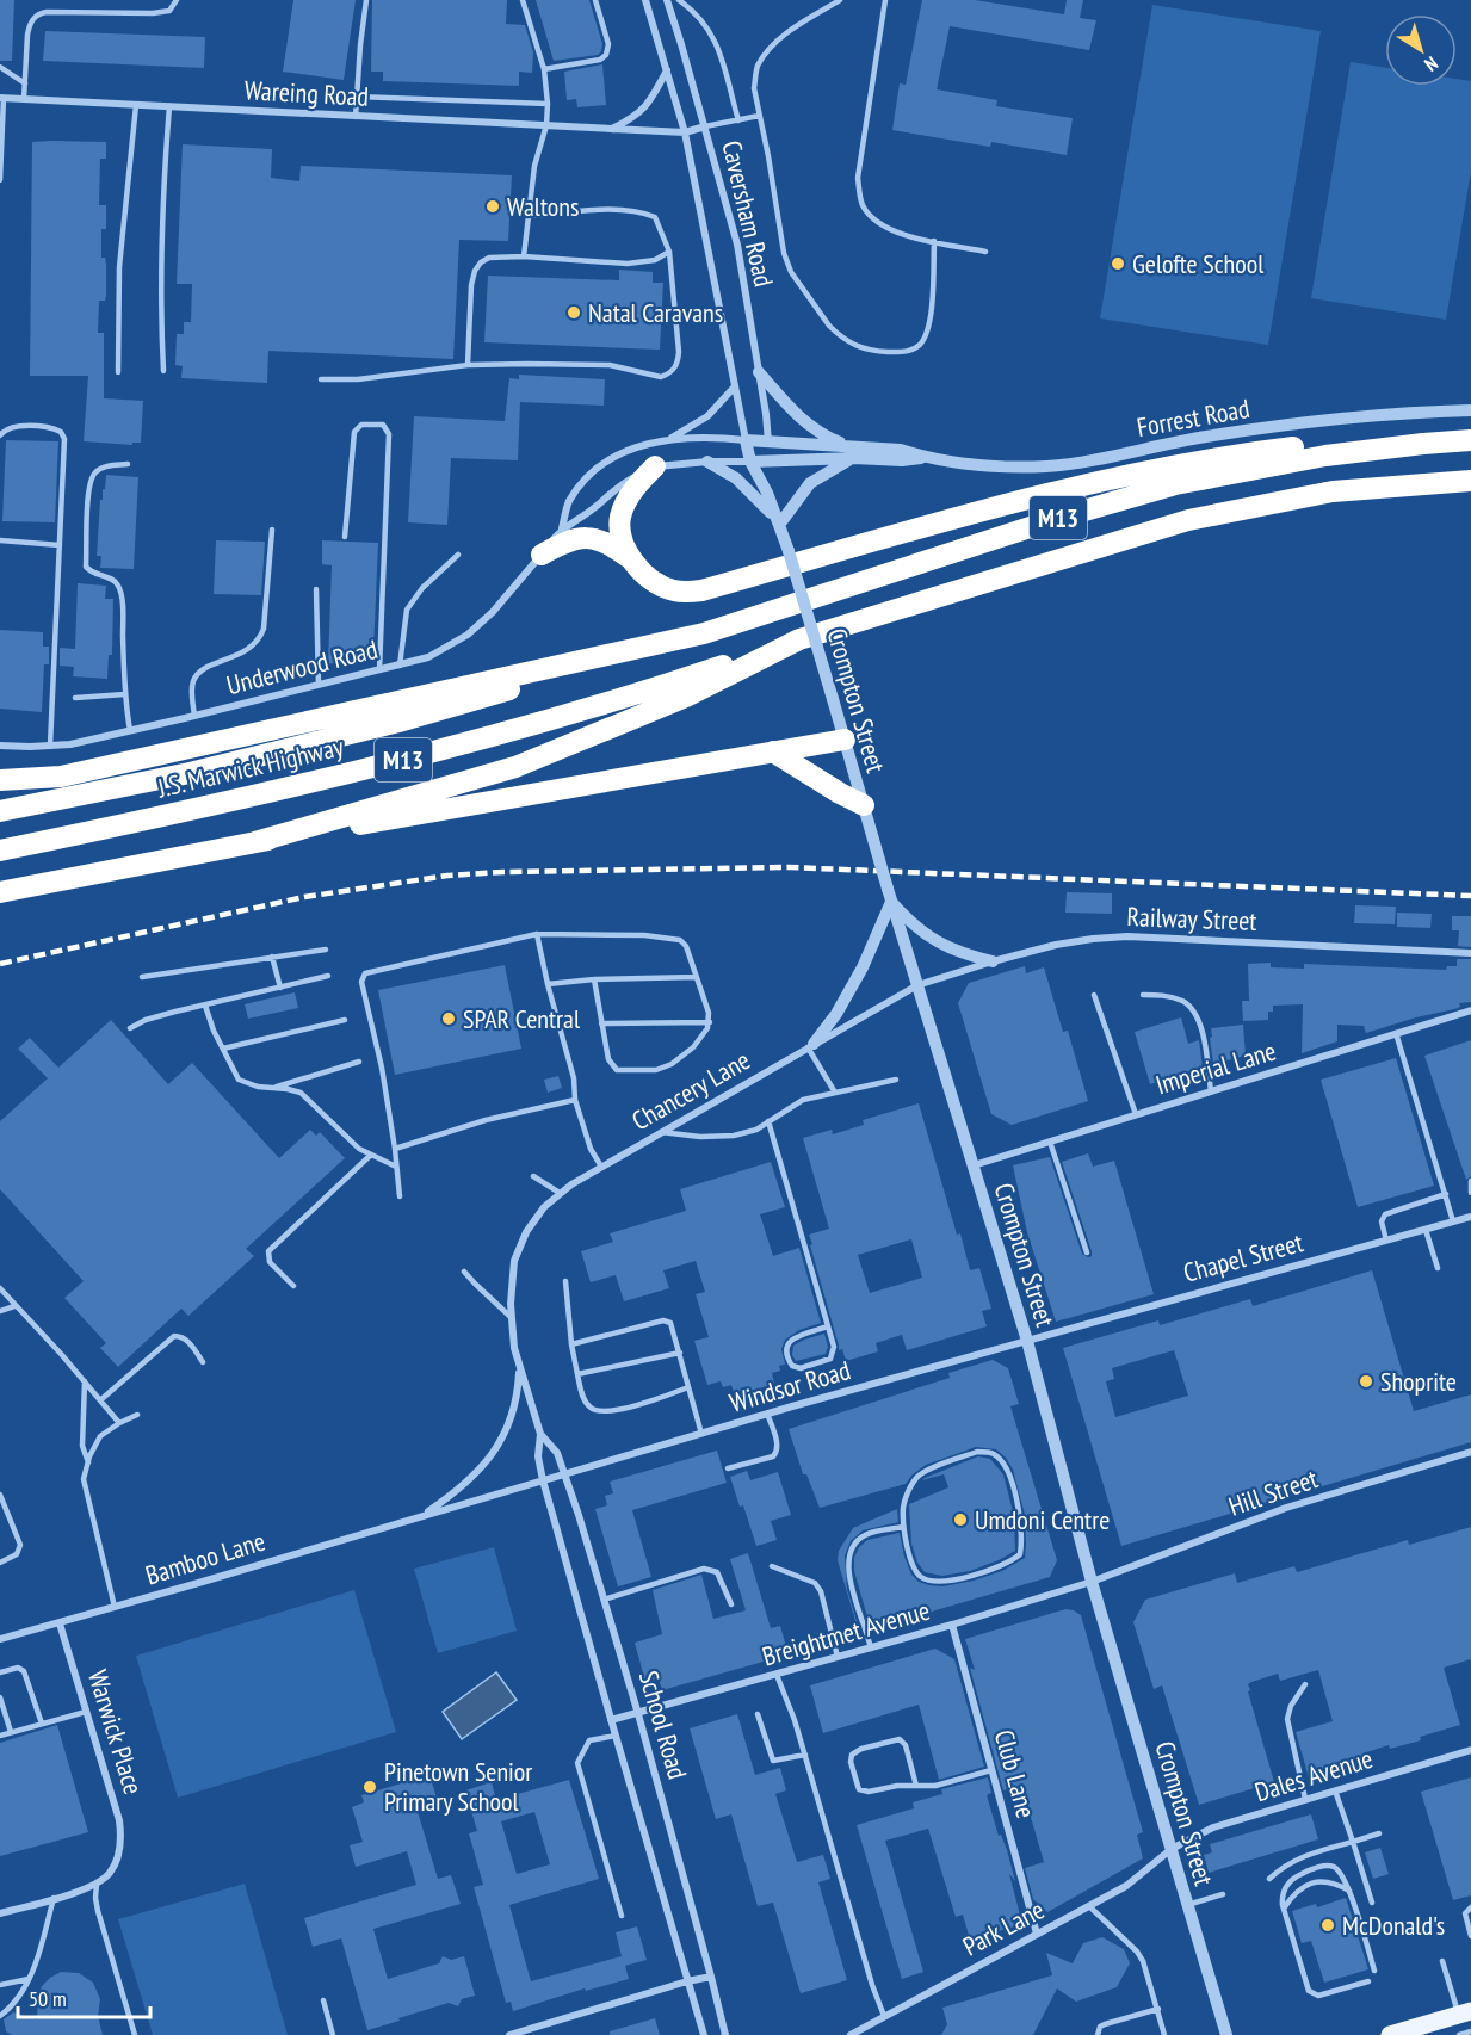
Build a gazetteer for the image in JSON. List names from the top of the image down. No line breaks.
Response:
{"streets":{"highway":["M13","J.S. Marwick Highway"],"street":["Wareing Road","Caversham Road","Forrest Road","Underwood Road","Crompton Street","Railway Street","Imperial Lane","Chancery Lane","Chapel Street","Windsor Road","Hill Street","Bamboo Lane","Breightmet Avenue","School Road","Warwick Place","Club Lane","Dales Avenue","Park Lane"]},"crossings":[["Wareing Road","Caversham Road"],["Caversham Road","Forrest Road"],["Caversham Road","Underwood Road"],["Caversham Road","Crompton Street"],["Forrest Road","Underwood Road"],["Forrest Road","Crompton Street"],["M13","J.S. Marwick Highway"],["Underwood Road","Crompton Street"],["Crompton Street","Railway Street"],["Crompton Street","Imperial Lane"],["Crompton Street","Chancery Lane"],["Crompton Street","Chapel Street"],["Crompton Street","Windsor Road"],["Crompton Street","Hill Street"],["Crompton Street","Breightmet Avenue"],["Crompton Street","Dales Avenue"],["Crompton Street","Park Lane"],["Railway Street","Chancery Lane"],["Chancery Lane","School Road"],["Chapel Street","Windsor Road"],["Windsor Road","Bamboo Lane"],["Windsor Road","School Road"],["Hill Street","Breightmet Avenue"],["Bamboo Lane","School Road"],["Bamboo Lane","Warwick Place"],["Breightmet Avenue","School Road"],["Breightmet Avenue","Club Lane"],["Club Lane","Park Lane"],["Dales Avenue","Park Lane"]],"places":["Waltons","Gelofte School","Natal Caravans","SPAR Central","Shoprite","Umdoni Centre","Pinetown Senior Primary School","McDonald's"],"scale_bar":"50 m","north":"bottom right"}
